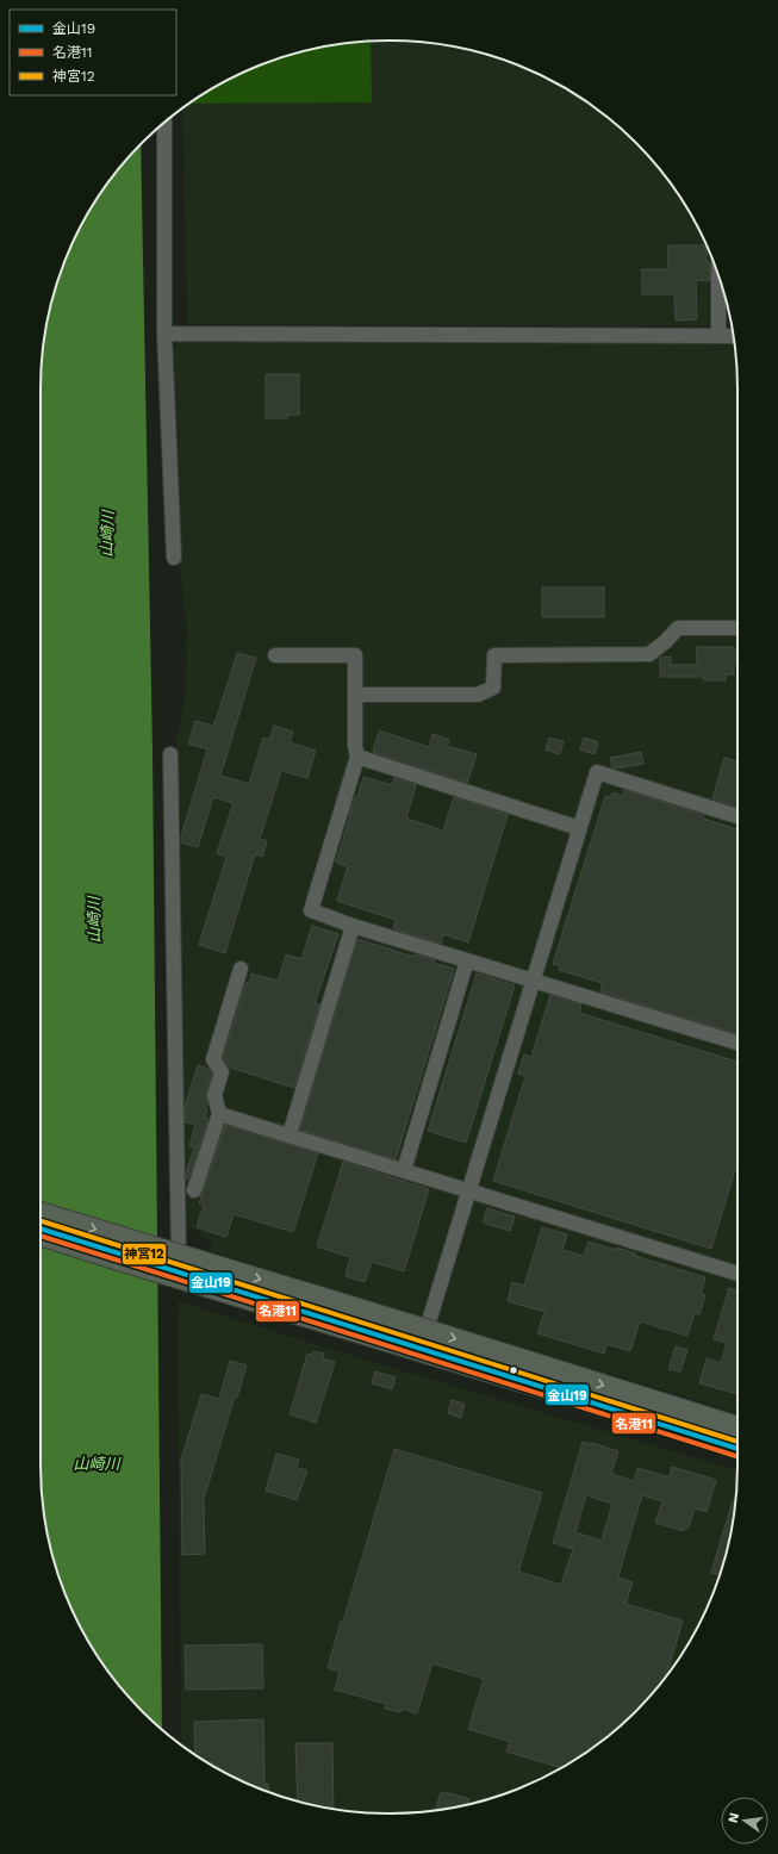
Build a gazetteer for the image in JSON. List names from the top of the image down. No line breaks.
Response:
{"water":["山崎川"],"lines":["transit line 神宮12","transit line 金山19","transit line 名港11"],"legend":["金山19","名港11","神宮12"],"north":"left"}
